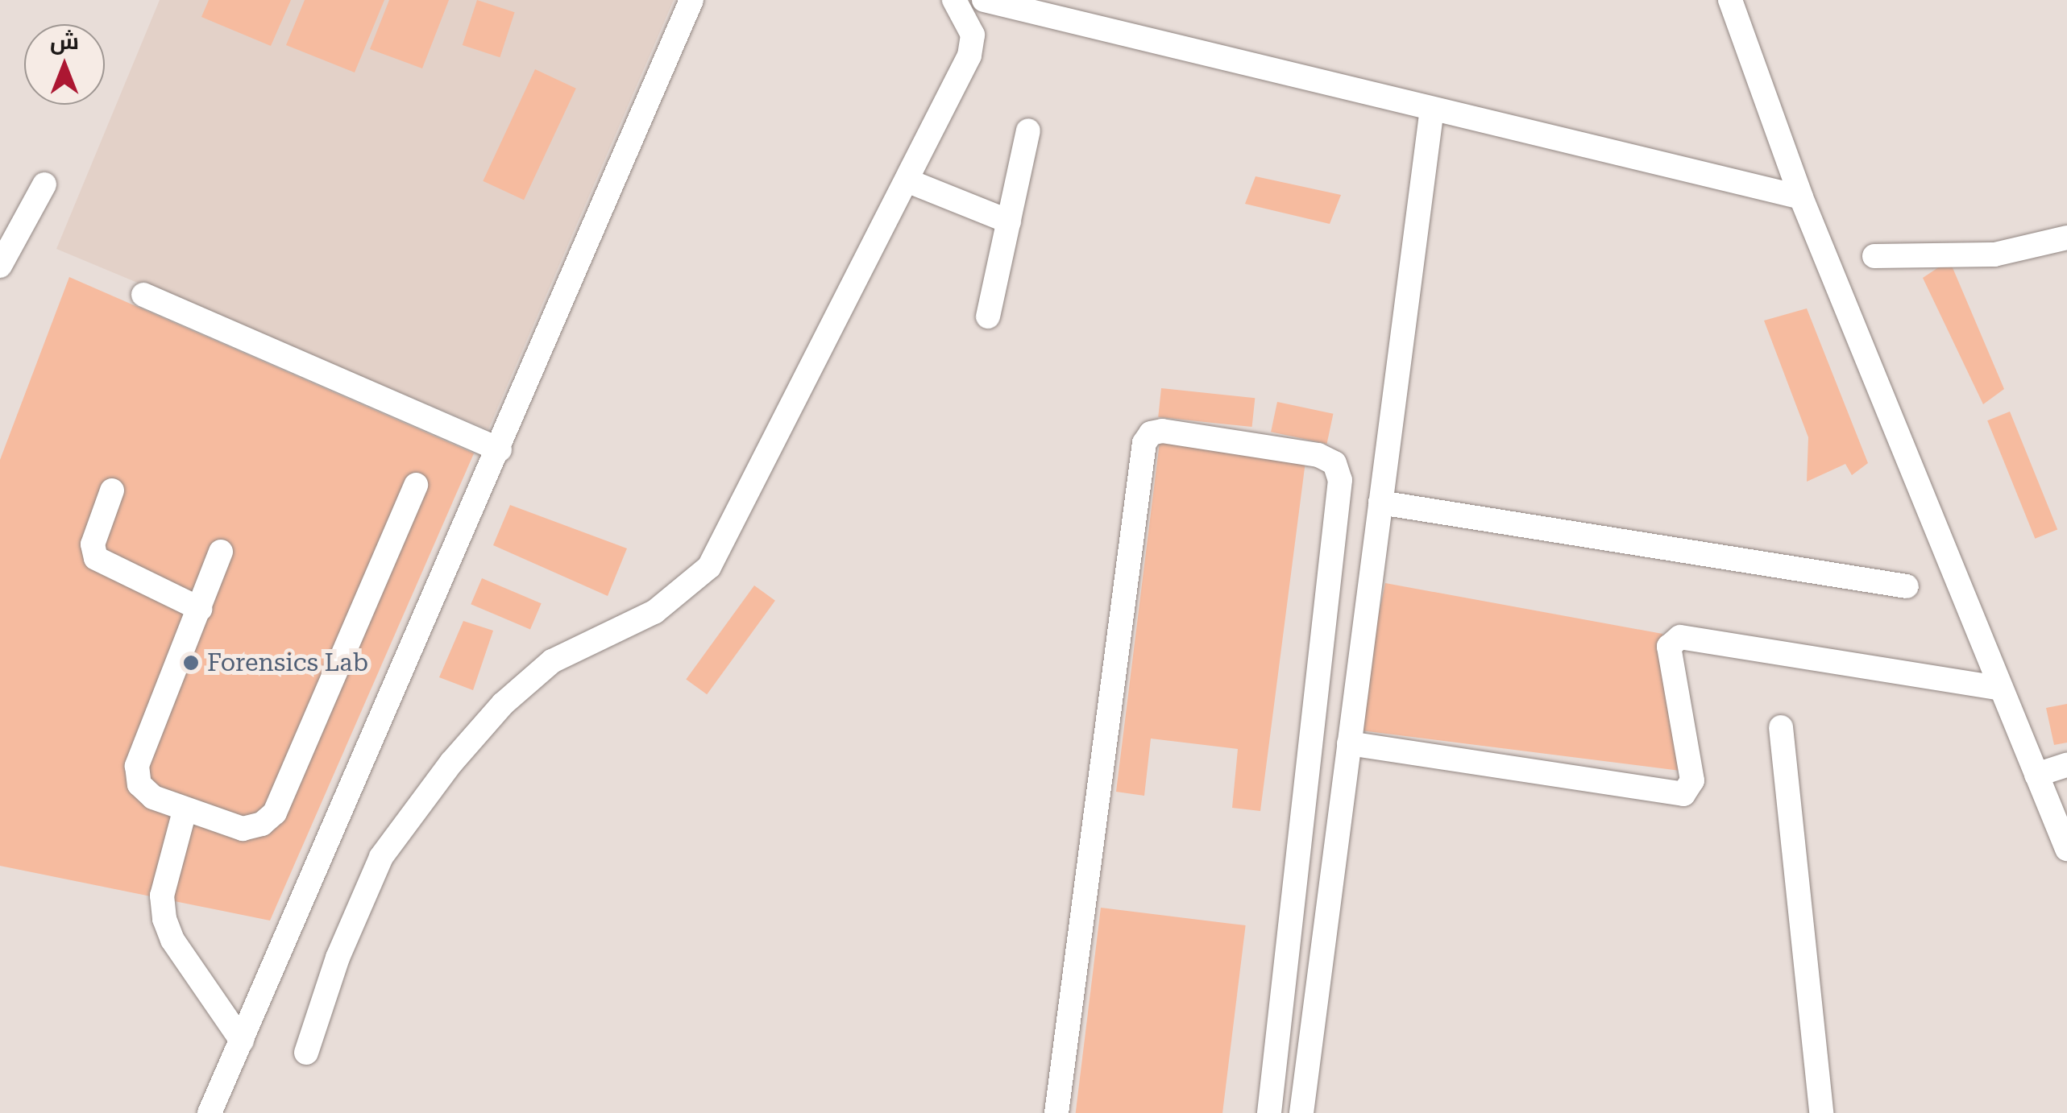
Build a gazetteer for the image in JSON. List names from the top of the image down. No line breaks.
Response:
{"places":["Forensics Lab"],"north":"top"}
